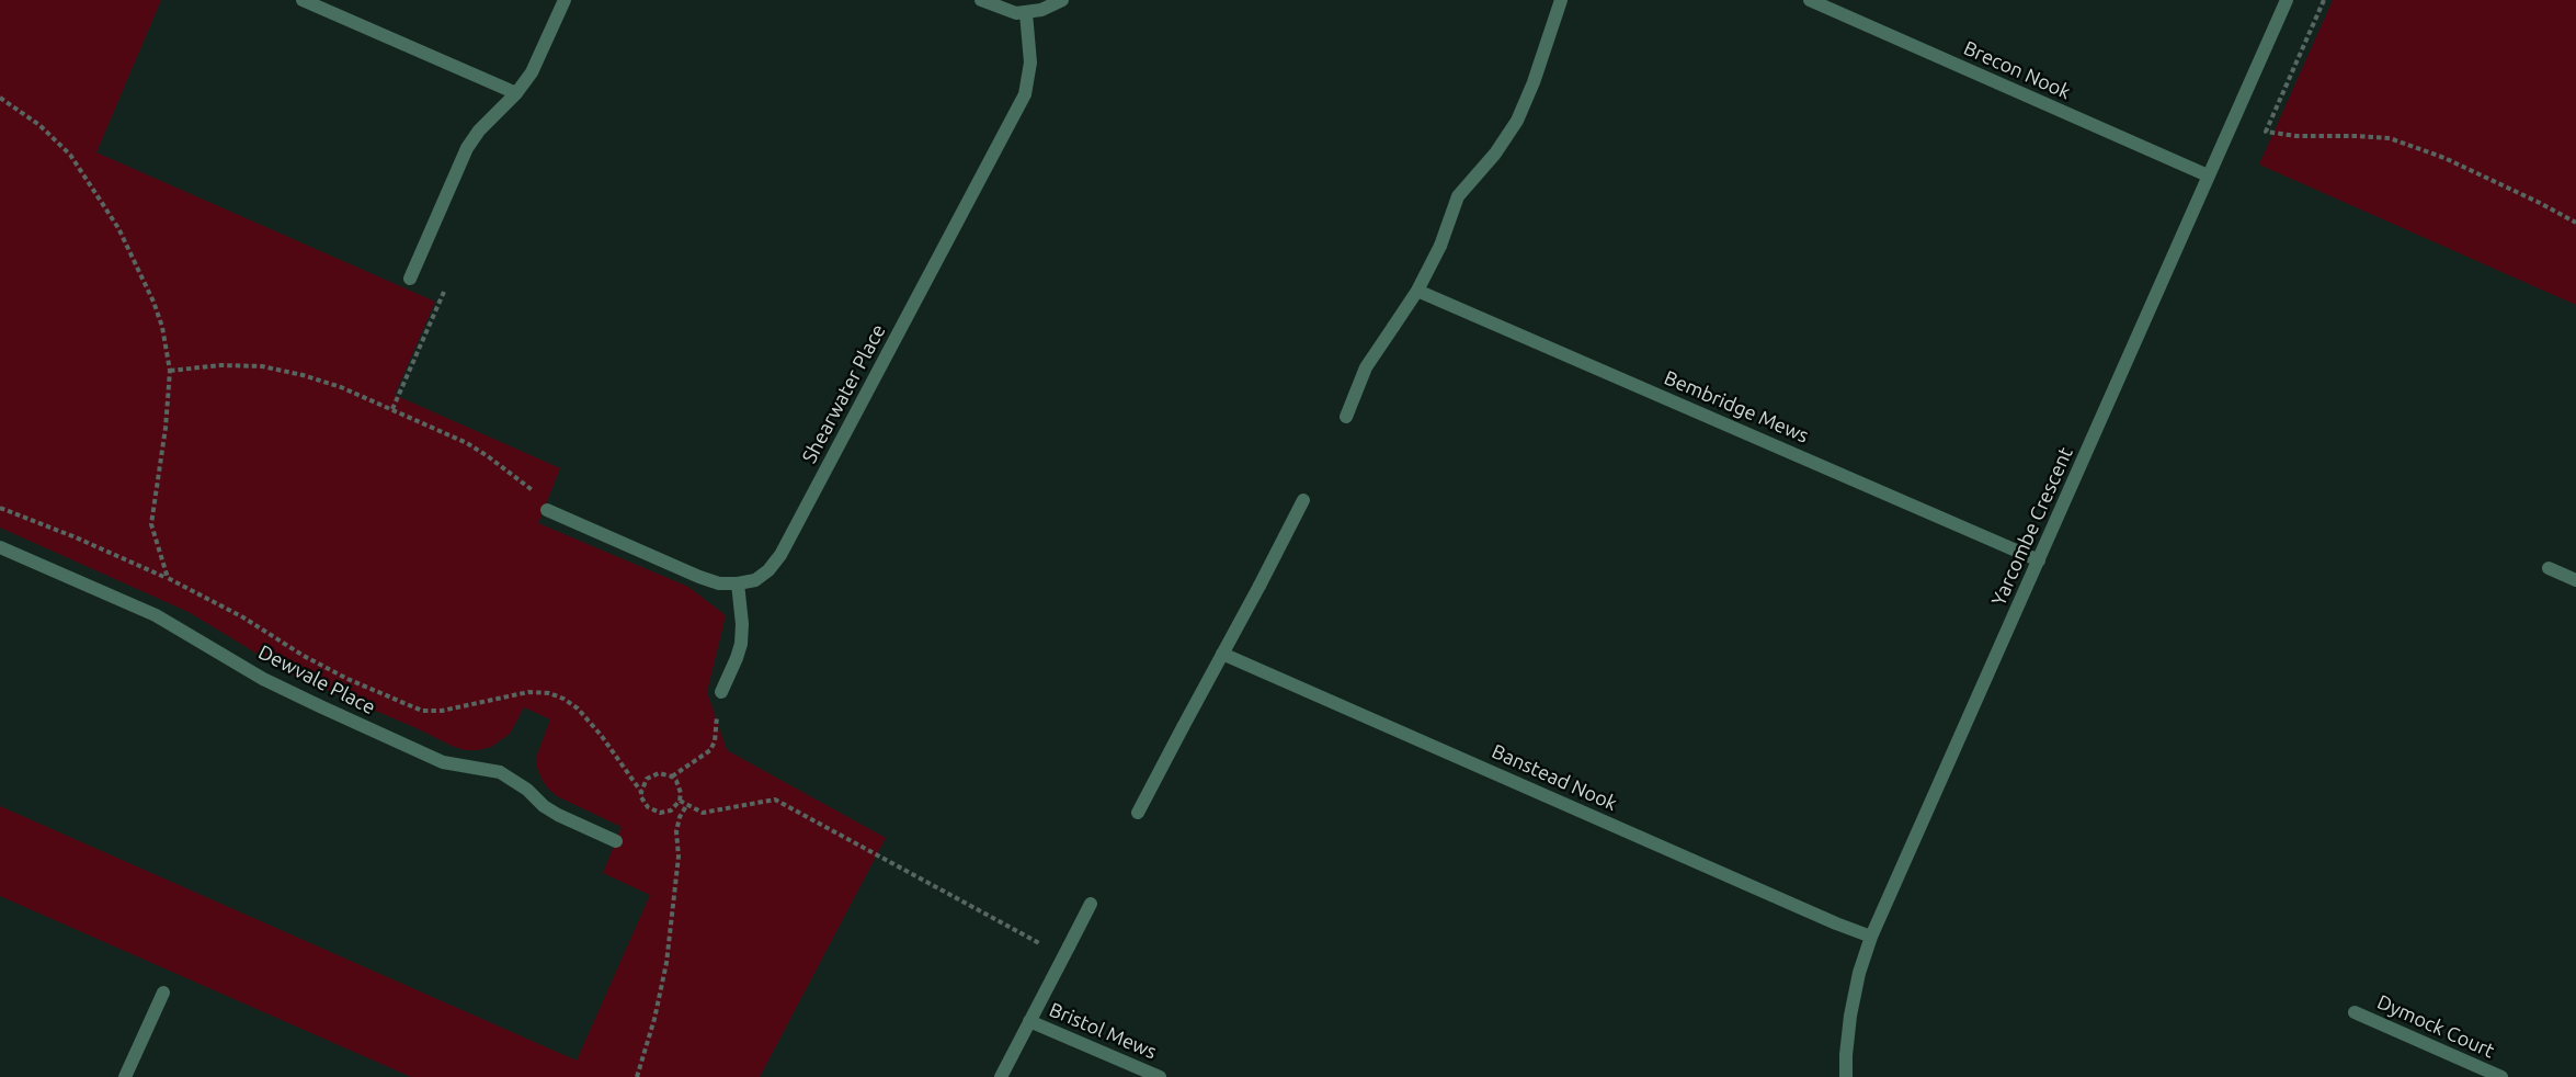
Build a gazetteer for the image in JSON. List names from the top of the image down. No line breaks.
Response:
{"streets":{"street":["Brecon Nook","Shearwater Place","Bembridge Mews","Yarcombe Crescent","Dewvale Place","Banstead Nook","Dymock Court","Bristol Mews"]},"crossings":[["Brecon Nook","Yarcombe Crescent"],["Bembridge Mews","Yarcombe Crescent"],["Yarcombe Crescent","Banstead Nook"]]}
